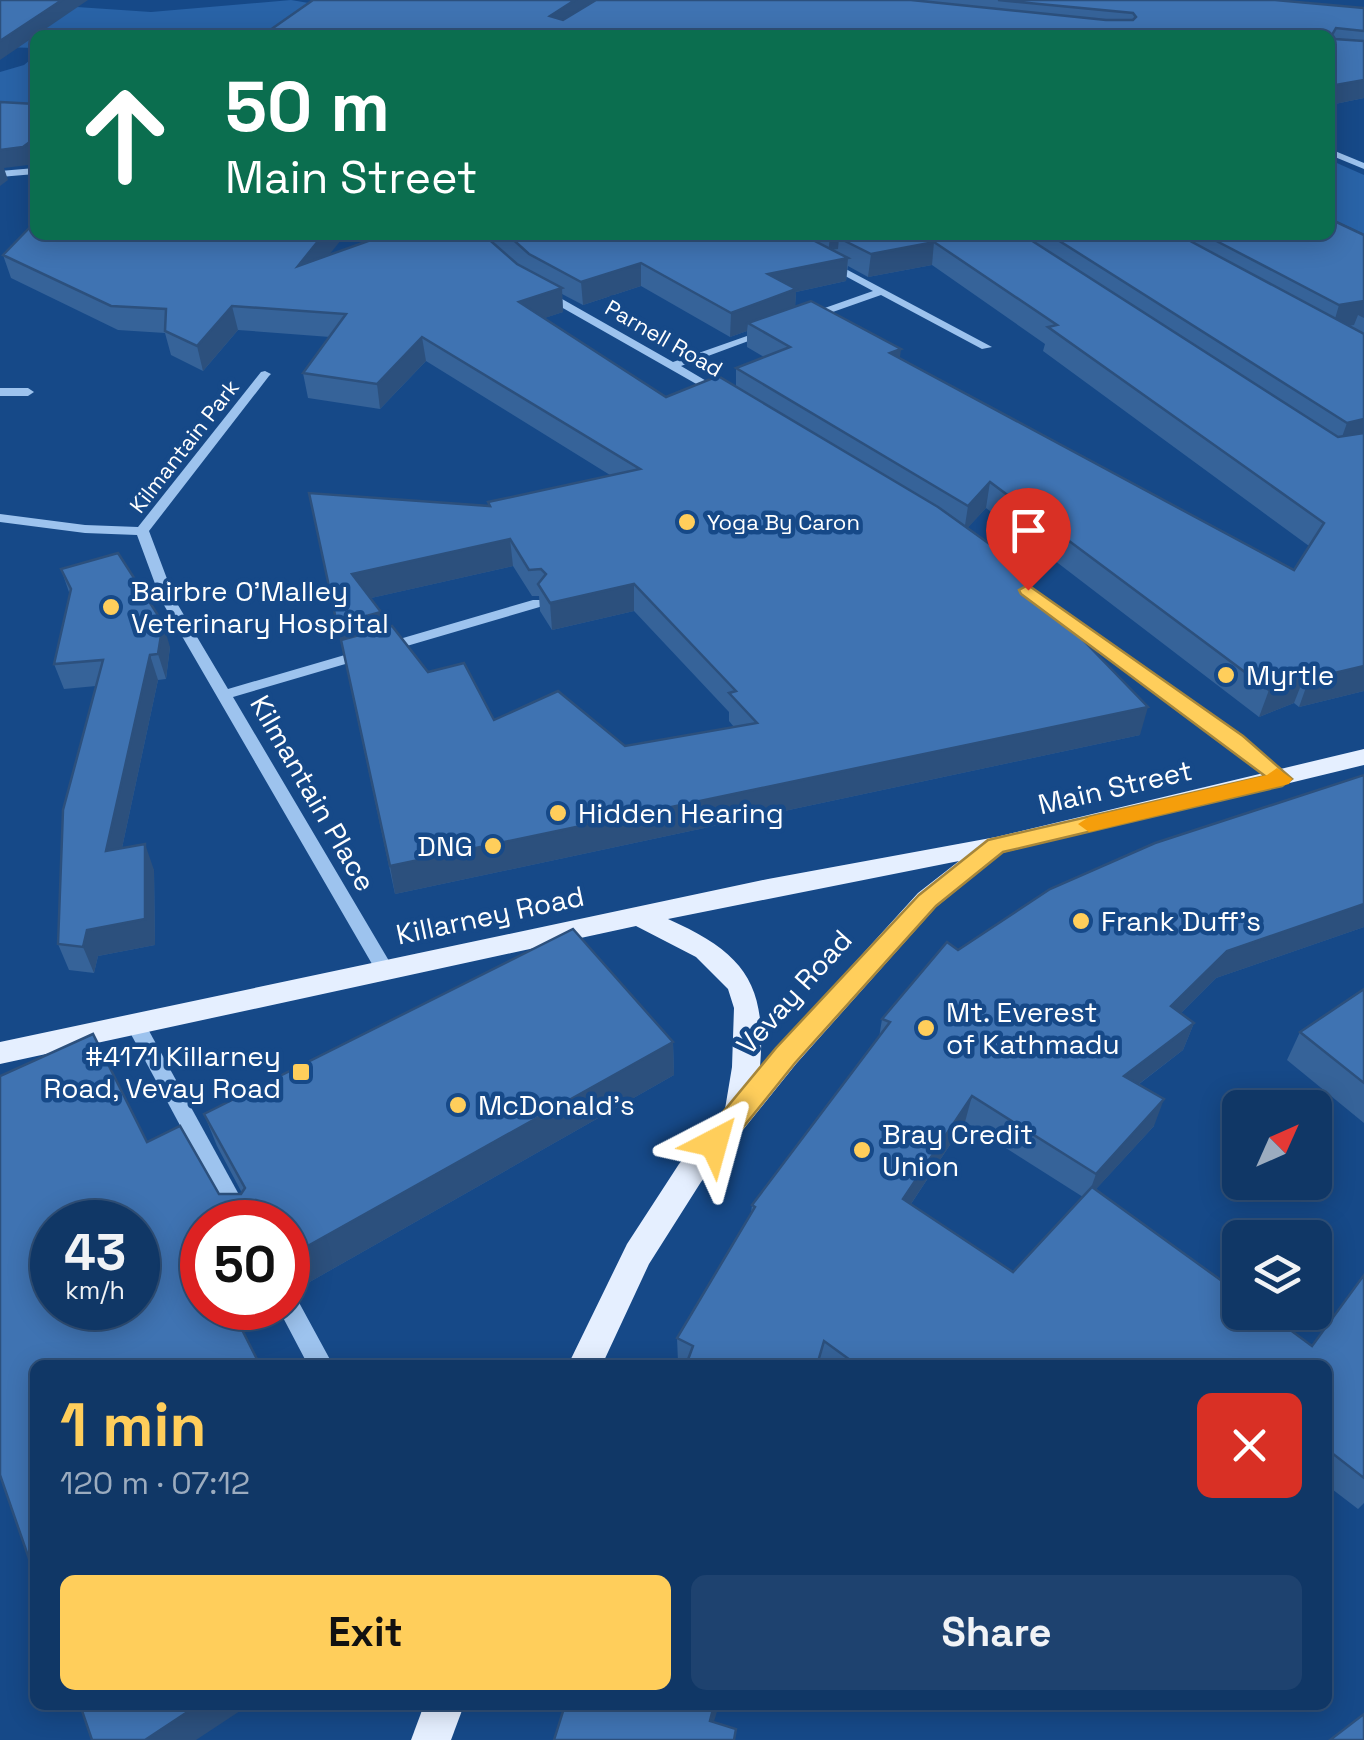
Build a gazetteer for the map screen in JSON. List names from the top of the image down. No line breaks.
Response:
{"streets":{"main road":["Main Street","Killarney Road","Vevay Road"],"street":["Parnell Road","Kilmantain Park","Kilmantain Place"]},"crossings":[["Kilmantain Park","Kilmantain Place"],["Main Street","Killarney Road"],["Main Street","Vevay Road"],["Kilmantain Place","Killarney Road"],["Killarney Road","Vevay Road"]],"places":{"other":["Yoga By Caron","Bairbre O'Malley Veterinary Hospital","Myrtle","Hidden Hearing","DNG","Frank Duff’s","Mt. Everest of Kathmadu","McDonald's","Bray Credit Union"],"transit":["#4171 Killarney Road, Vevay Road"]},"north":"top right","page":{"turn":["50 m","Main Street"],"speed":"43 km/h","limit":"50","heading":["1 min","120 m · 07:12"],"buttons":["Exit","Share"]}}
